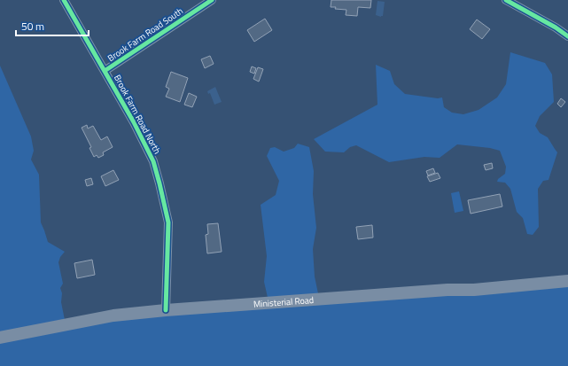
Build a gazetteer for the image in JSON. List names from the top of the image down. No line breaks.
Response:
{"streets":{"main road":["Ministerial Road"],"street":["Brook Farm Road South","Brook Farm Road North"]},"crossings":[["Brook Farm Road South","Brook Farm Road North"],["Brook Farm Road North","Ministerial Road"]],"scale_bar":"50 m"}
